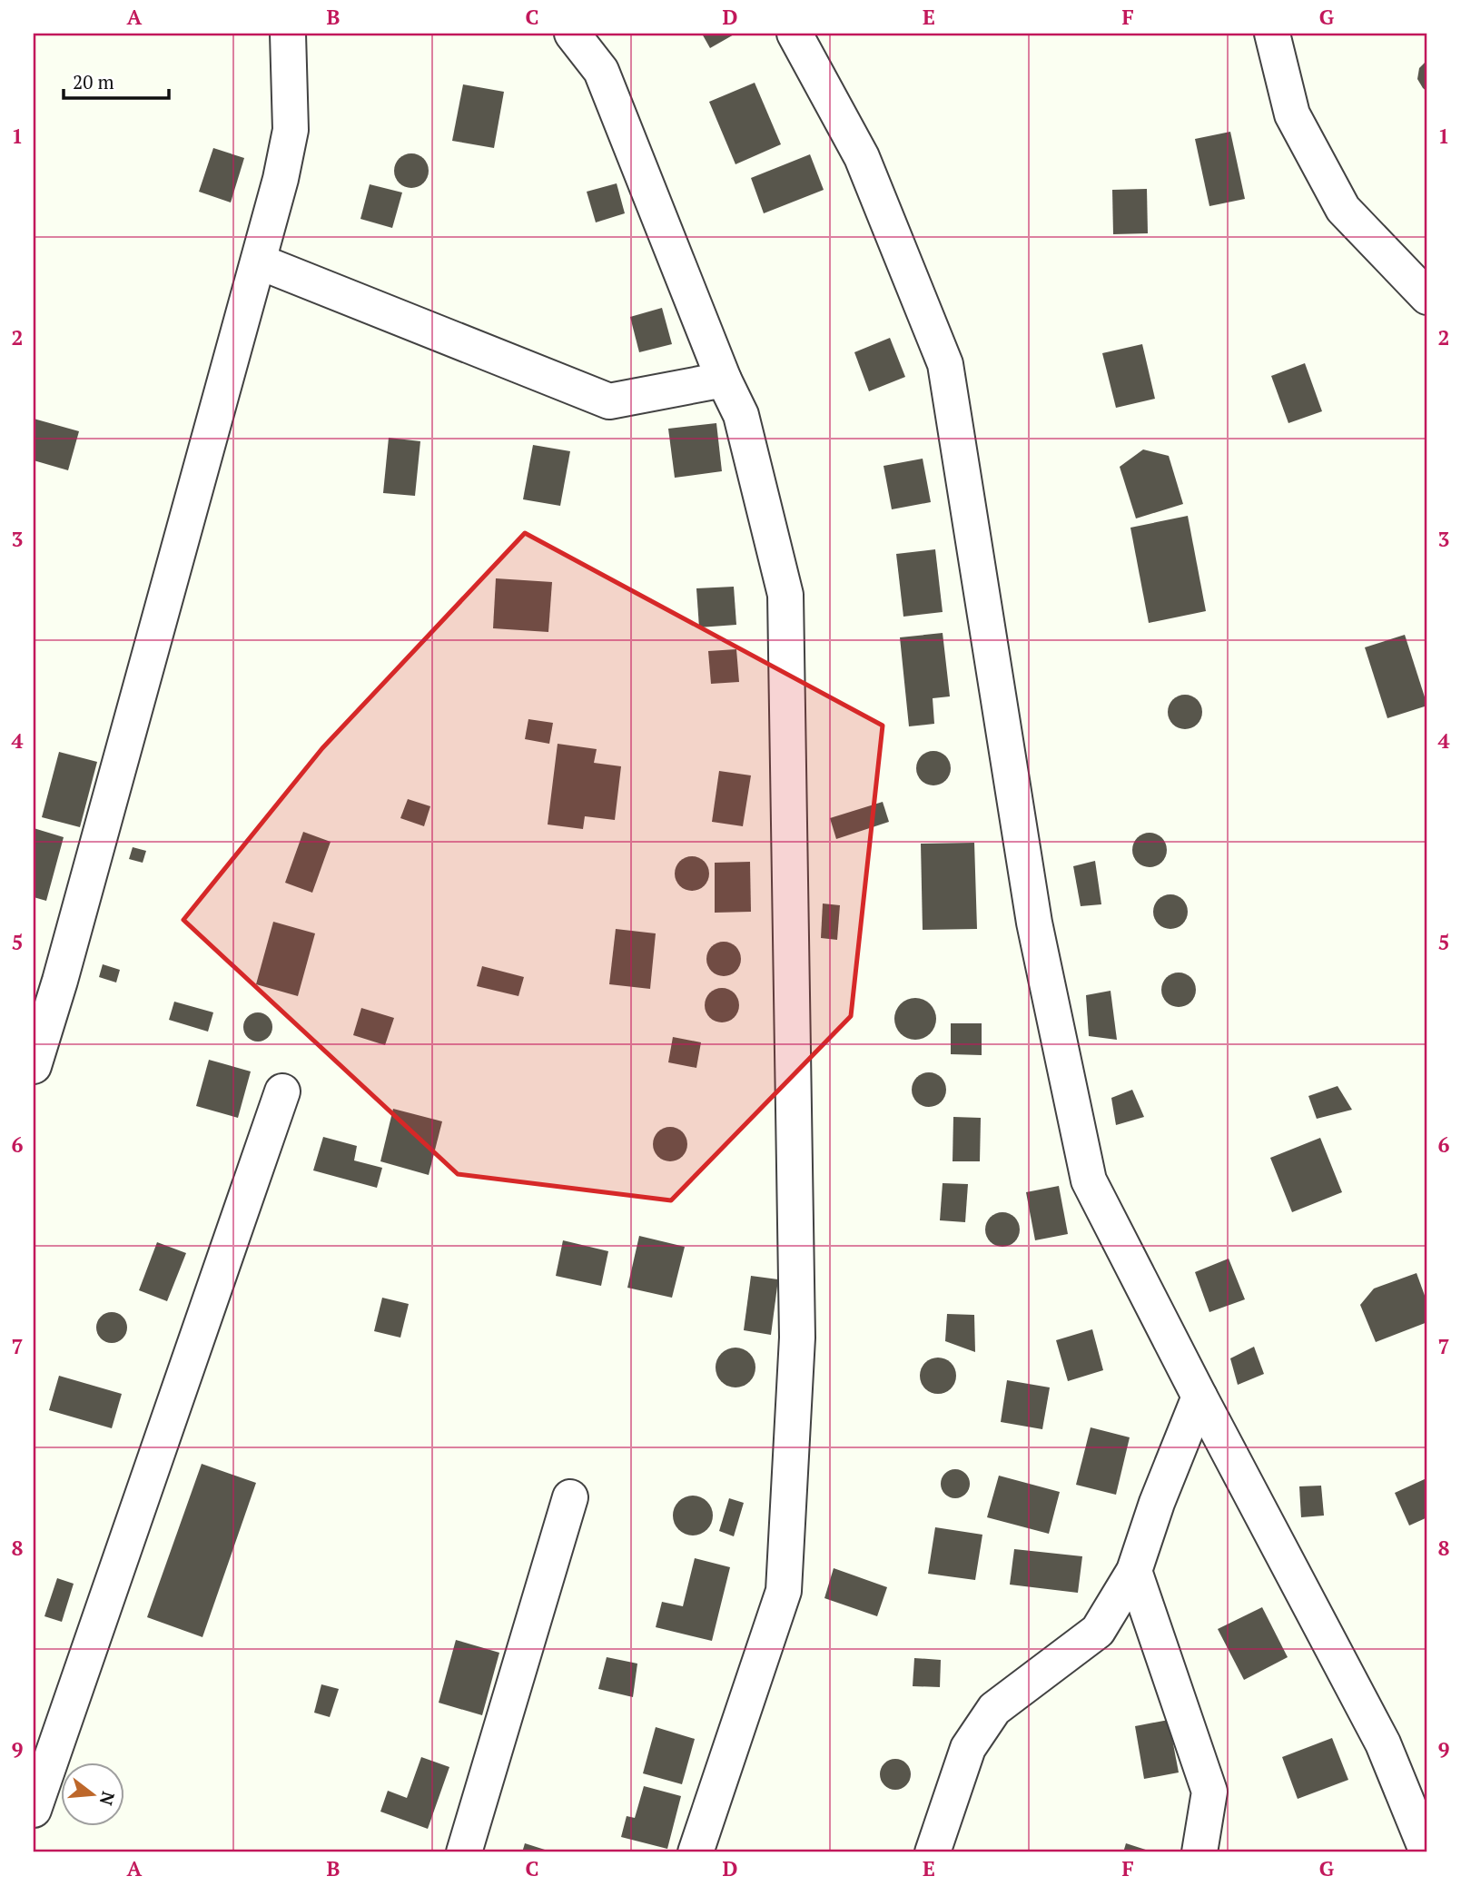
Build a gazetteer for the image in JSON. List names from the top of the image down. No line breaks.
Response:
{"scale_bar":"20 m","north":"right","grid":{"columns":["A","B","C","D","E","F","G"],"rows":["1","2","3","4","5","6","7","8","9"]}}
